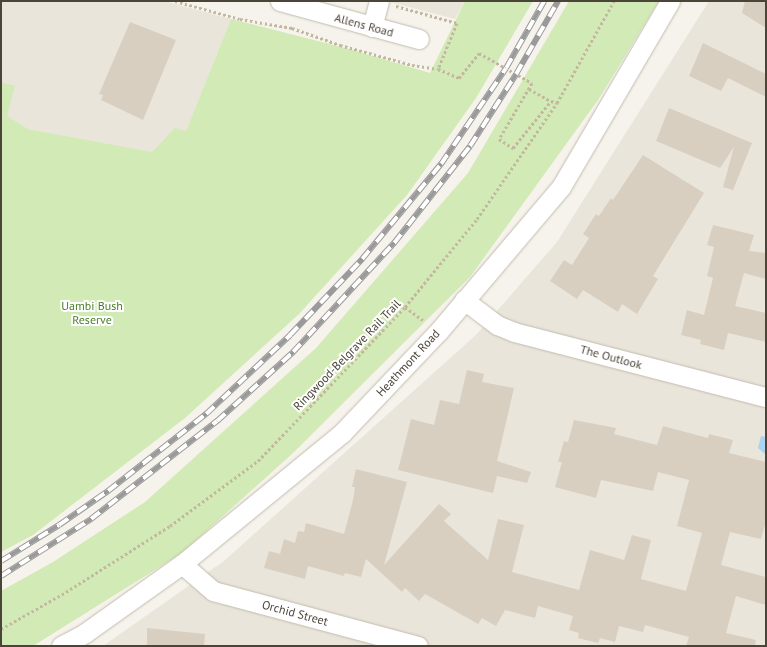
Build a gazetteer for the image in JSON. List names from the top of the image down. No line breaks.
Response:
{"streets":{"street":["Allens Road","The Outlook","Heathmont Road","Orchid Street"],"path":["Ringwood-Belgrave Rail Trail"]},"crossings":[["The Outlook","Heathmont Road"],["Heathmont Road","Orchid Street"]],"parks":["Uambi Bush Reserve"]}
